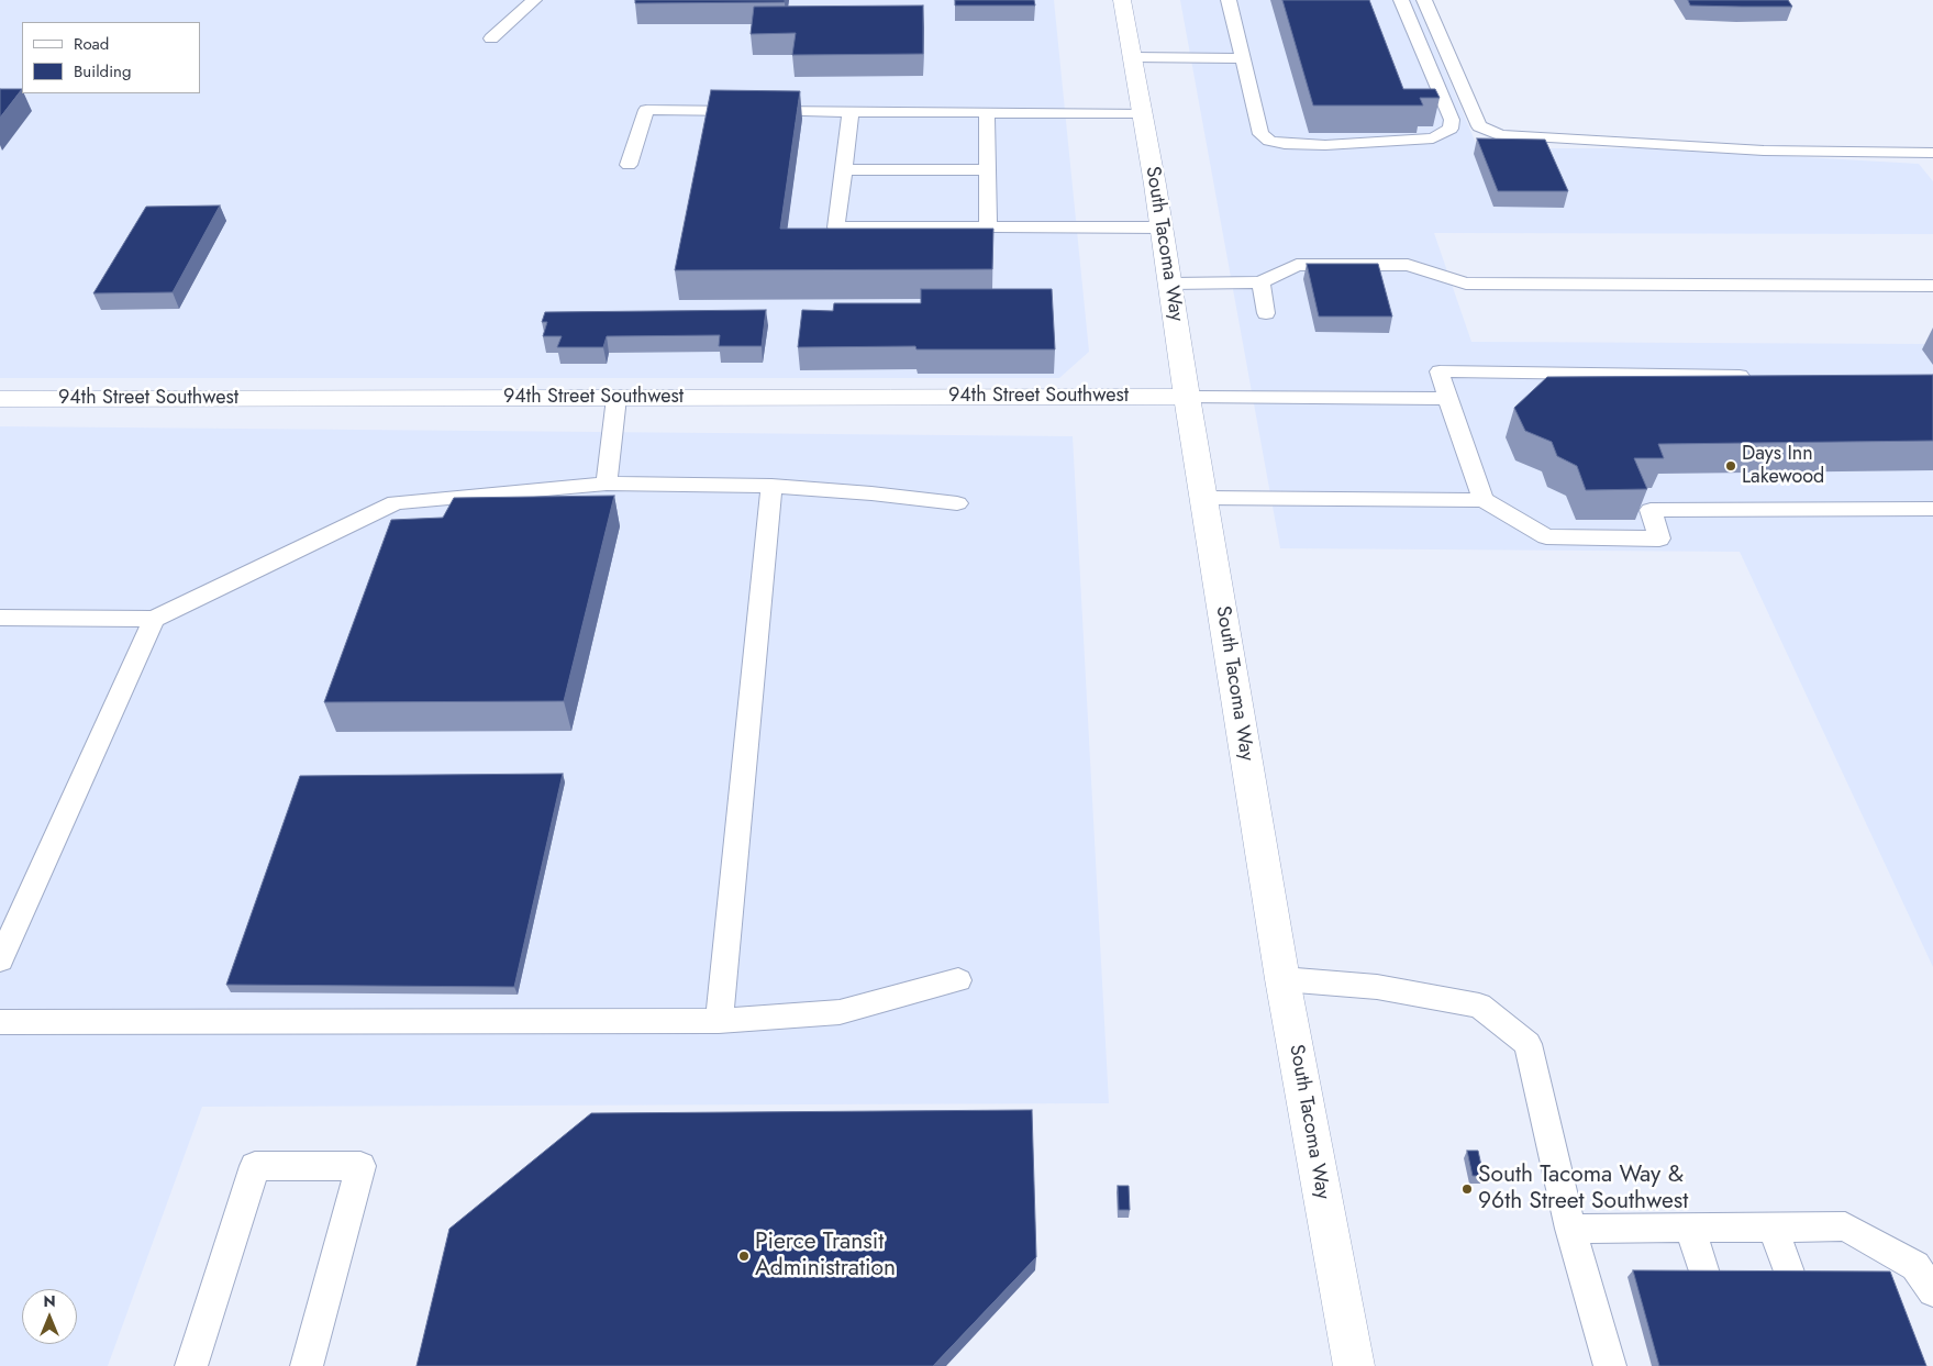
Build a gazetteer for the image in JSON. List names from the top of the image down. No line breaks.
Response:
{"streets":{"main road":["South Tacoma Way","94th Street Southwest"]},"crossings":[["South Tacoma Way","94th Street Southwest"]],"places":["Days Inn Lakewood","South Tacoma Way & 96th Street Southwest","Pierce Transit Administration"],"legend":["Road","Building"],"north":"top"}
